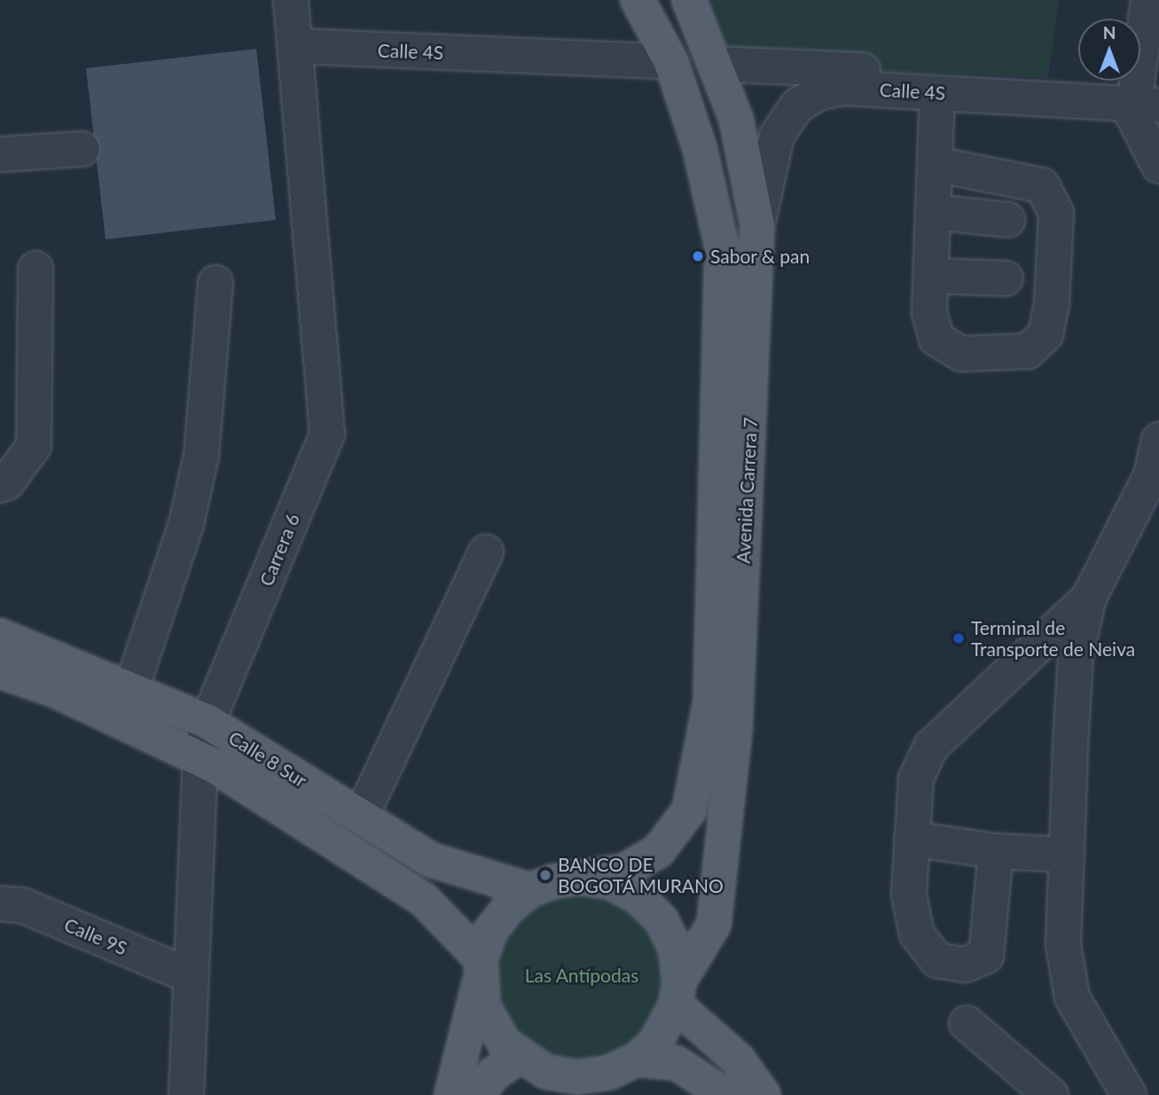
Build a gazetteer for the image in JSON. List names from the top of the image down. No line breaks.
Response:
{"streets":{"main road":["Avenida Carrera 7","Calle 8 Sur"],"street":["Calle 4S","Carrera 6","Calle 9S"]},"crossings":[["Calle 4S","Avenida Carrera 7"],["Calle 4S","Carrera 6"],["Avenida Carrera 7","Calle 8 Sur"],["Carrera 6","Calle 8 Sur"],["Carrera 6","Calle 9S"]],"parks":["Las Antípodas"],"places":["Sabor & pan","Terminal de Transporte de Neiva","BANCO DE BOGOTÁ MURANO"],"north":"top"}
